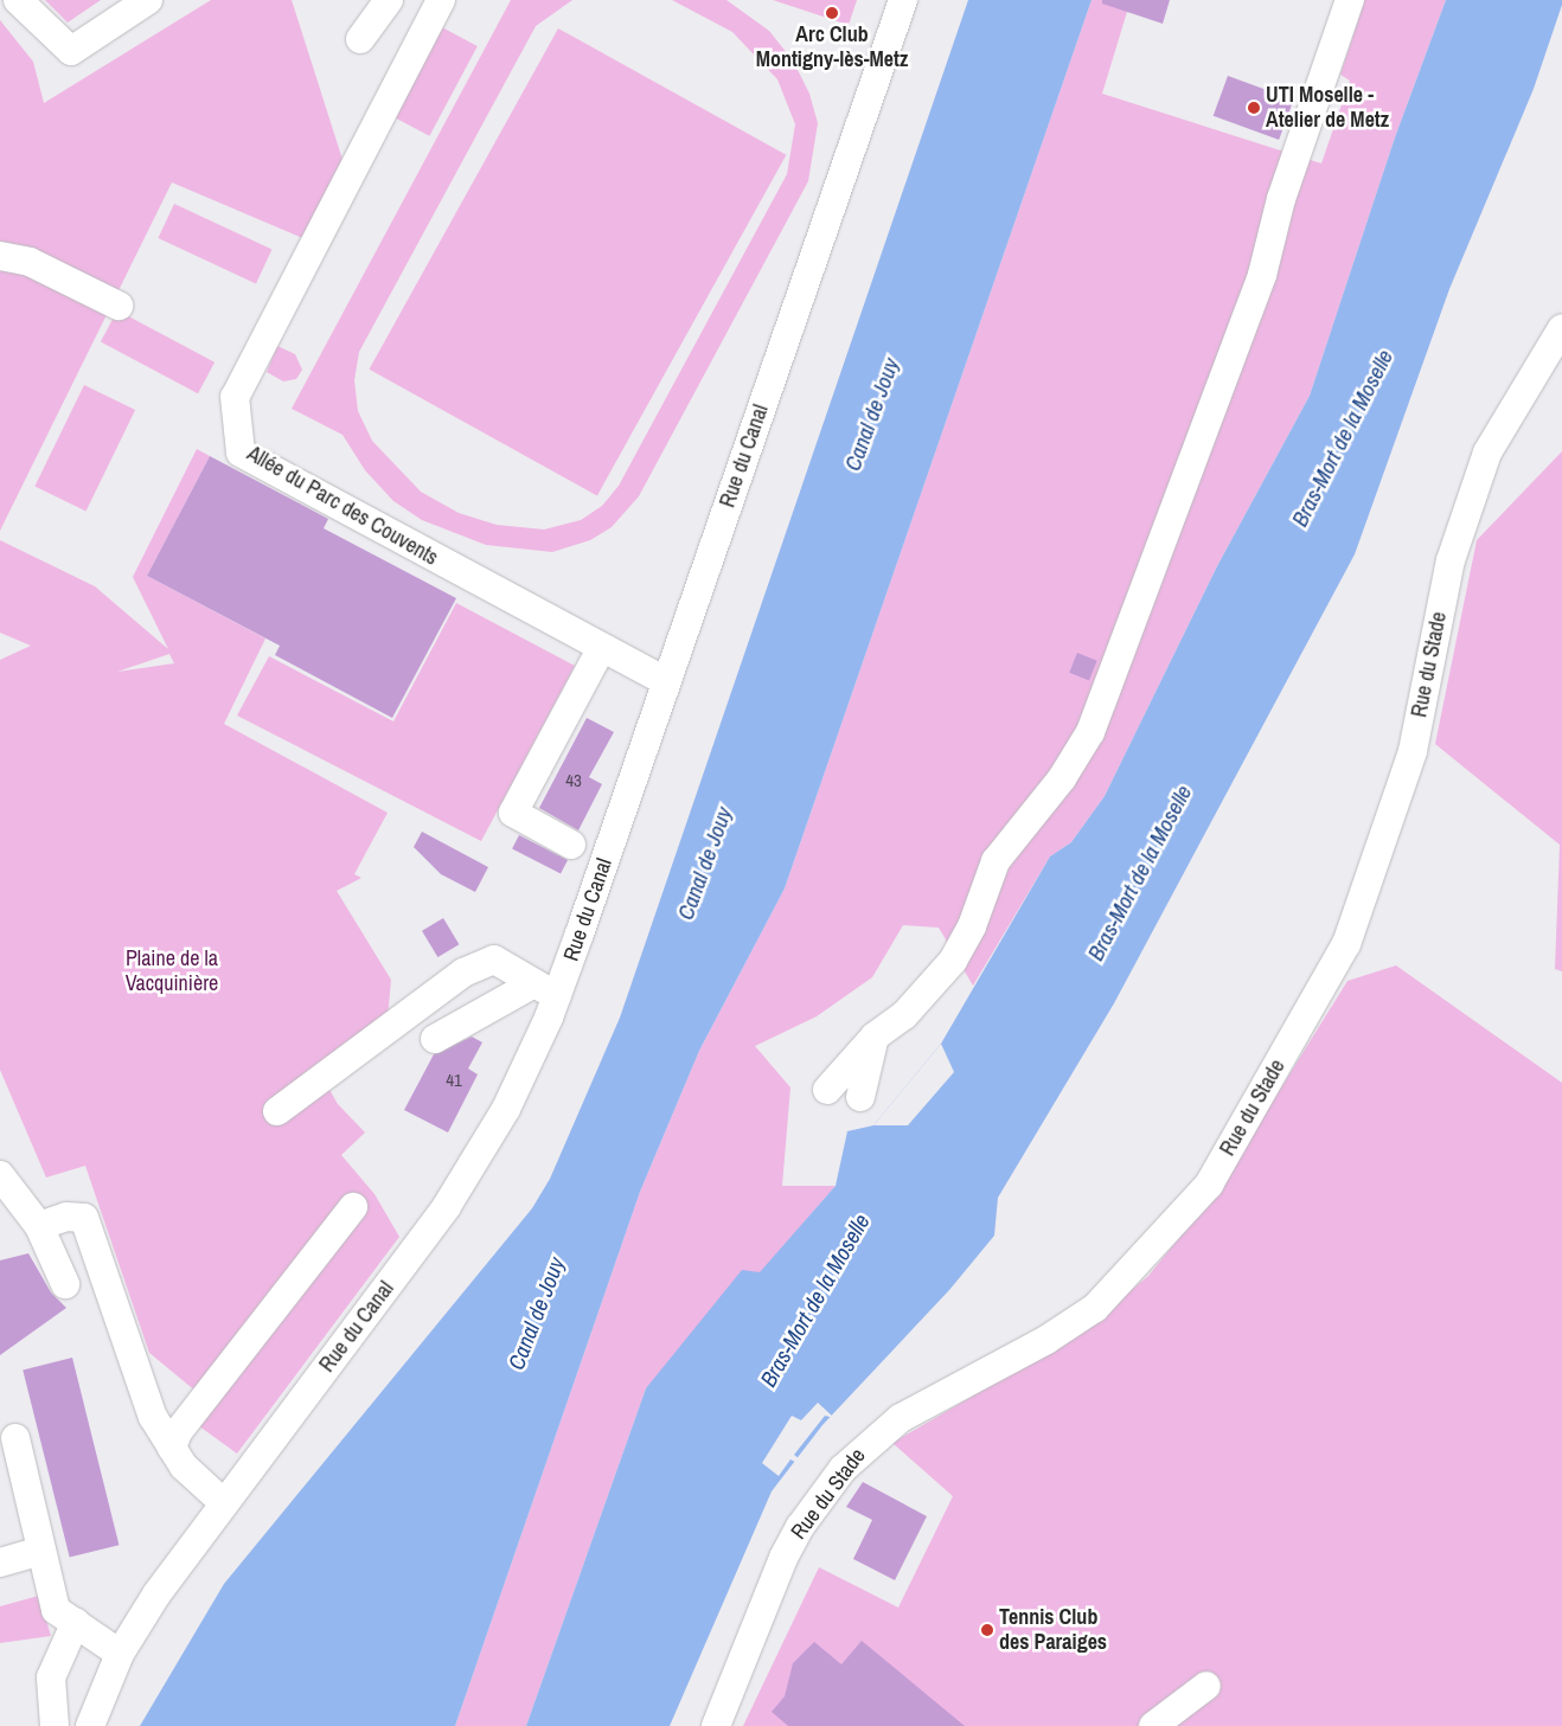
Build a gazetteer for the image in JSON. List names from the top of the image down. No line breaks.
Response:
{"streets":{"street":["Rue du Canal","Allée du Parc des Couvents","Rue du Stade"]},"crossings":[["Rue du Canal","Allée du Parc des Couvents"]],"water":["Canal de Jouy","Bras-Mort de la Moselle"],"parks":["Plaine de la Vacquinière"],"places":["Arc Club Montigny-lès-Metz","UTI Moselle - Atelier de Metz","Tennis Club des Paraiges"],"house_numbers":["43","41"]}
